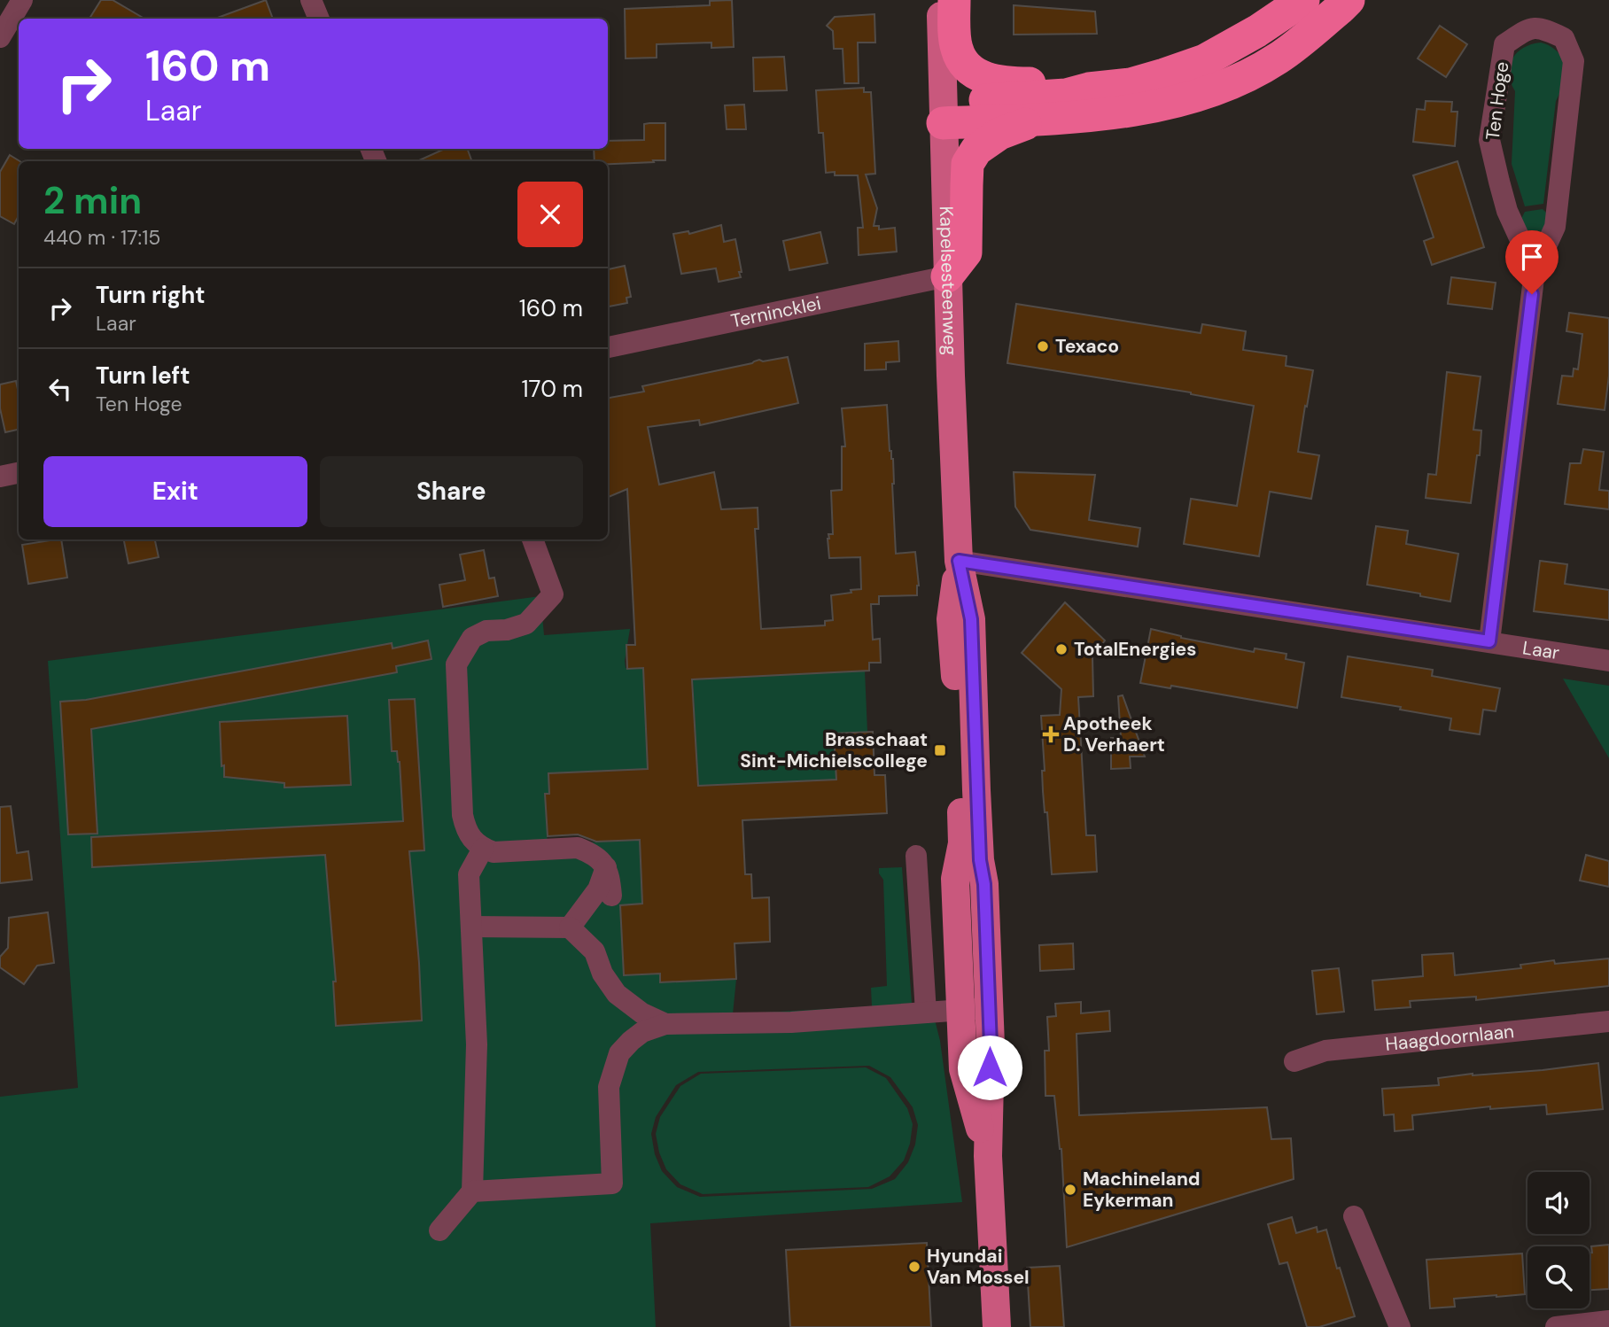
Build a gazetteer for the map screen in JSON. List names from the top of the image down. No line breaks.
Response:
{"streets":{"main road":["Kapelsesteenweg"],"street":["Ten Hoge","Ternincklei","Laar","Haagdoornlaan"]},"crossings":[["Ten Hoge","Laar"],["Kapelsesteenweg","Ternincklei"],["Kapelsesteenweg","Laar"]],"places":{"other":["Texaco","TotalEnergies","Machineland Eykerman","Hyundai Van Mossel"],"health":["Apotheek D. Verhaert"],"transit":["Brasschaat Sint-Michielscollege"]},"page":{"turn":["160 m","Laar"],"heading":["2 min","440 m · 17:15"],"list":[{"name":"Turn right","note":"Laar","value":"160 m"},{"name":"Turn left","note":"Ten Hoge","value":"170 m"}],"buttons":["Exit","Share"]}}
